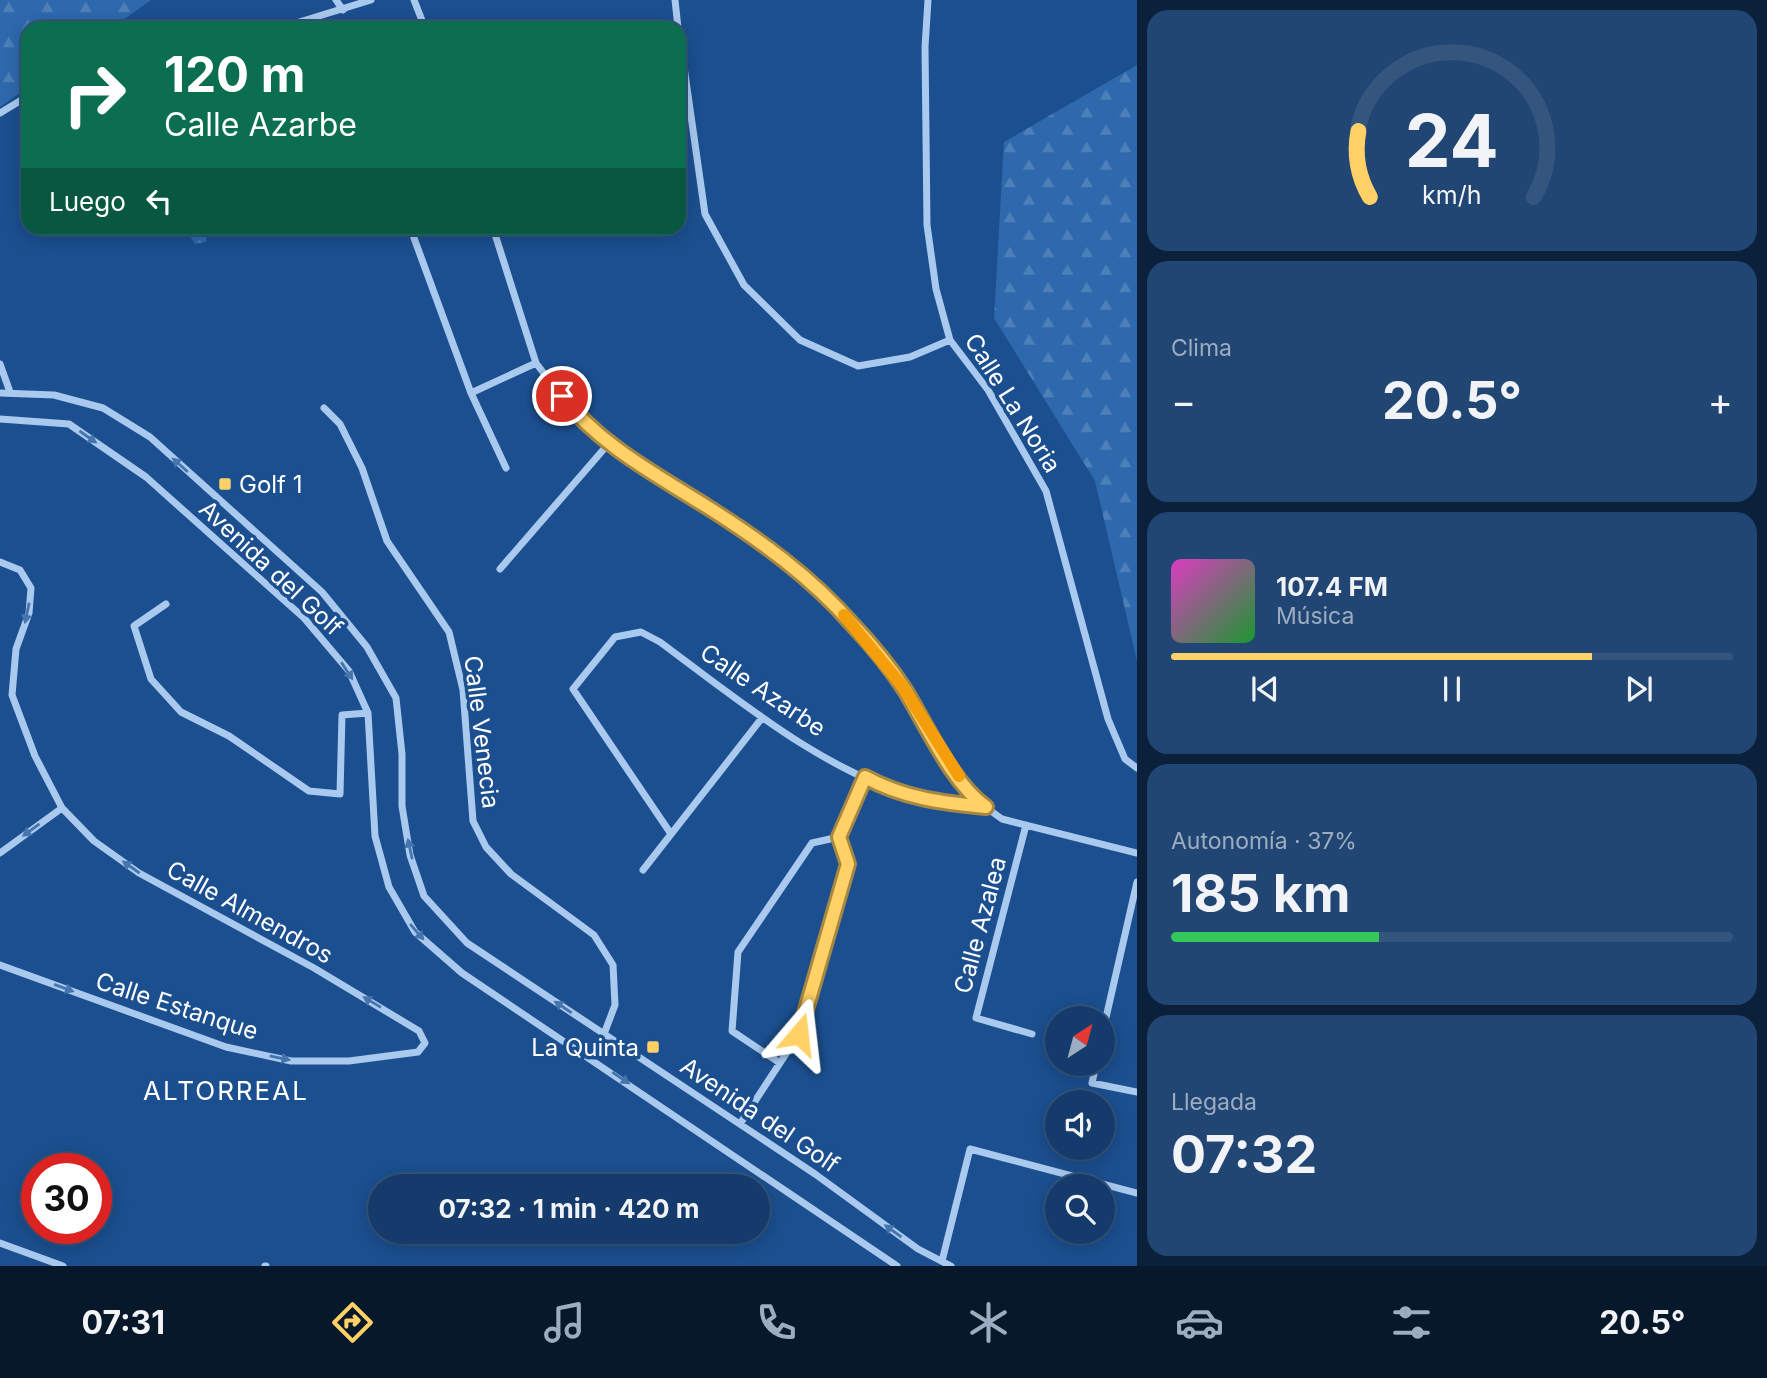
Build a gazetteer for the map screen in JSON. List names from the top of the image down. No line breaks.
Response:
{"streets":{"street":["Calle La Noria","Avenida del Golf","Calle Azarbe","Calle Venecia","Calle Almendros","Calle Azalea","Calle Estanque"]},"crossings":[["Avenida del Golf","Calle Venecia"],["Calle Almendros","Calle Estanque"]],"one_way":["Calle Estanque"],"districts":["ALTORREAL"],"places":{"transit":["Golf 1","La Quinta"]},"north":"top right","page":{"turn":["120 m","Calle Azarbe"],"then":"Luego","tile":["Clima",["Autonomía · 37%","185 km"],["Llegada","07:32"]],"heat":["−","20.5°","+"],"song":["107.4 FM","Música"],"limit":"30","trip":"07:32 · 1 min · 420 m","tabs":["07:31","20.5°"],"gauge":["24","km/h"]}}
